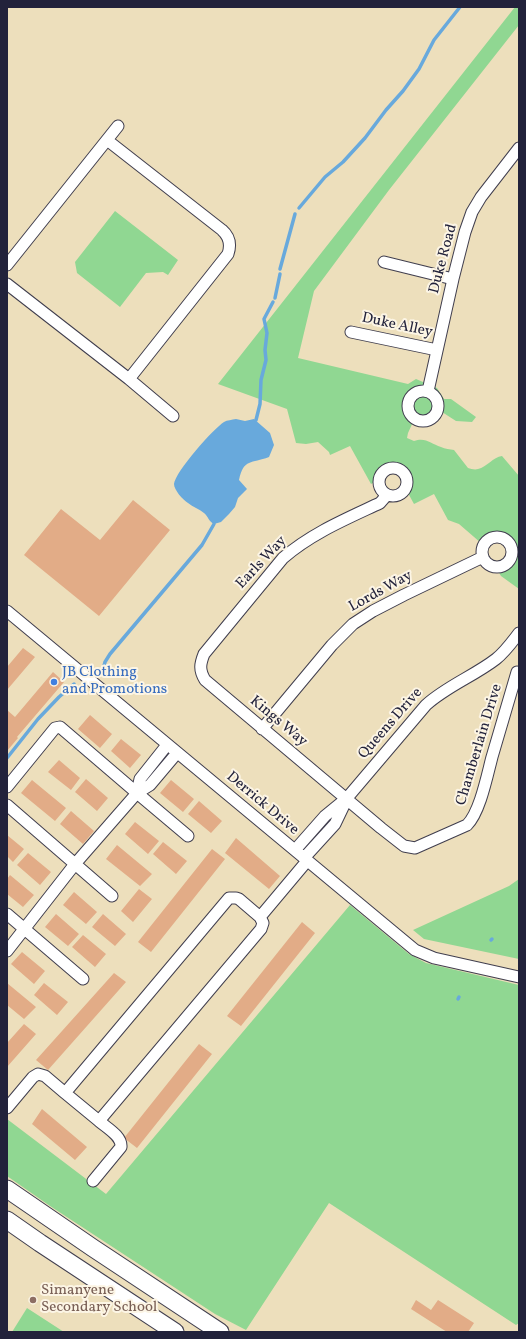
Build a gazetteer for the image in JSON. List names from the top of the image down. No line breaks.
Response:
{"streets":{"street":["Duke Road","Duke Alley","Earls Way","Lords Way","Kings Way","Queens Drive","Chamberlain Drive","Derrick Drive"]},"crossings":[["Duke Road","Duke Alley"],["Earls Way","Kings Way"],["Lords Way","Kings Way"],["Kings Way","Queens Drive"],["Kings Way","Chamberlain Drive"],["Queens Drive","Chamberlain Drive"],["Queens Drive","Derrick Drive"]],"places":["JB Clothing and Promotions","Simanyene Secondary School"]}
